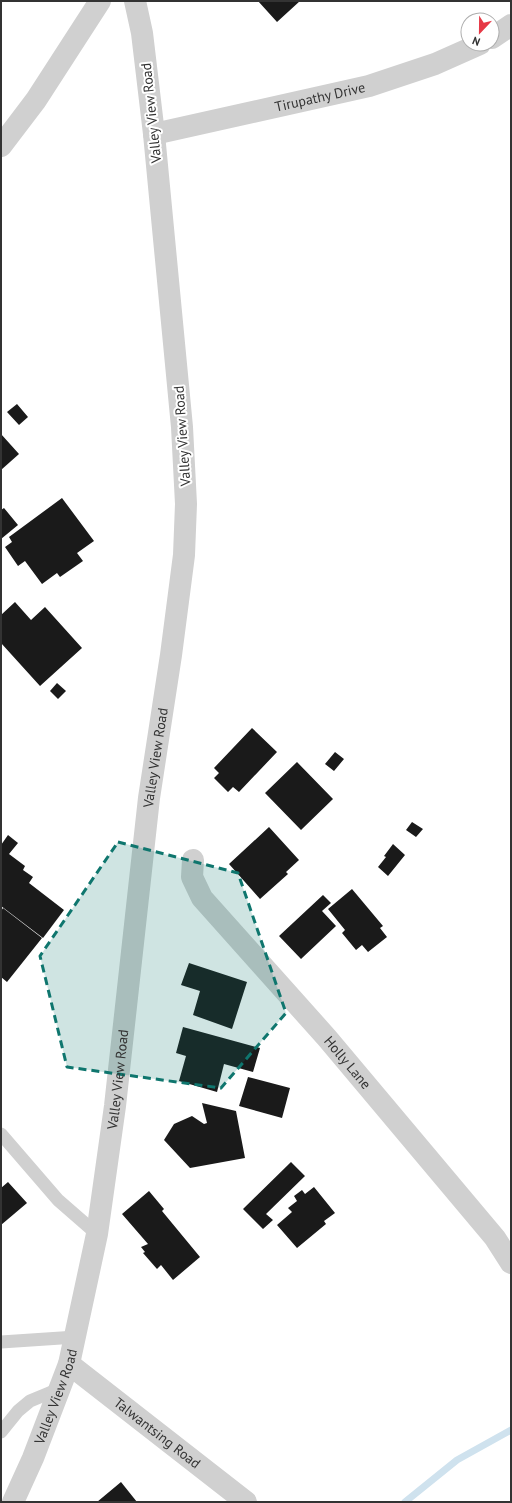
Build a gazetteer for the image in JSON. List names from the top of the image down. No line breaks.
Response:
{"streets":{"street":["Tirupathy Drive","Valley View Road","Holly Lane","Talwantsing Road"]},"crossings":[["Tirupathy Drive","Valley View Road"],["Valley View Road","Talwantsing Road"]],"north":"bottom"}
